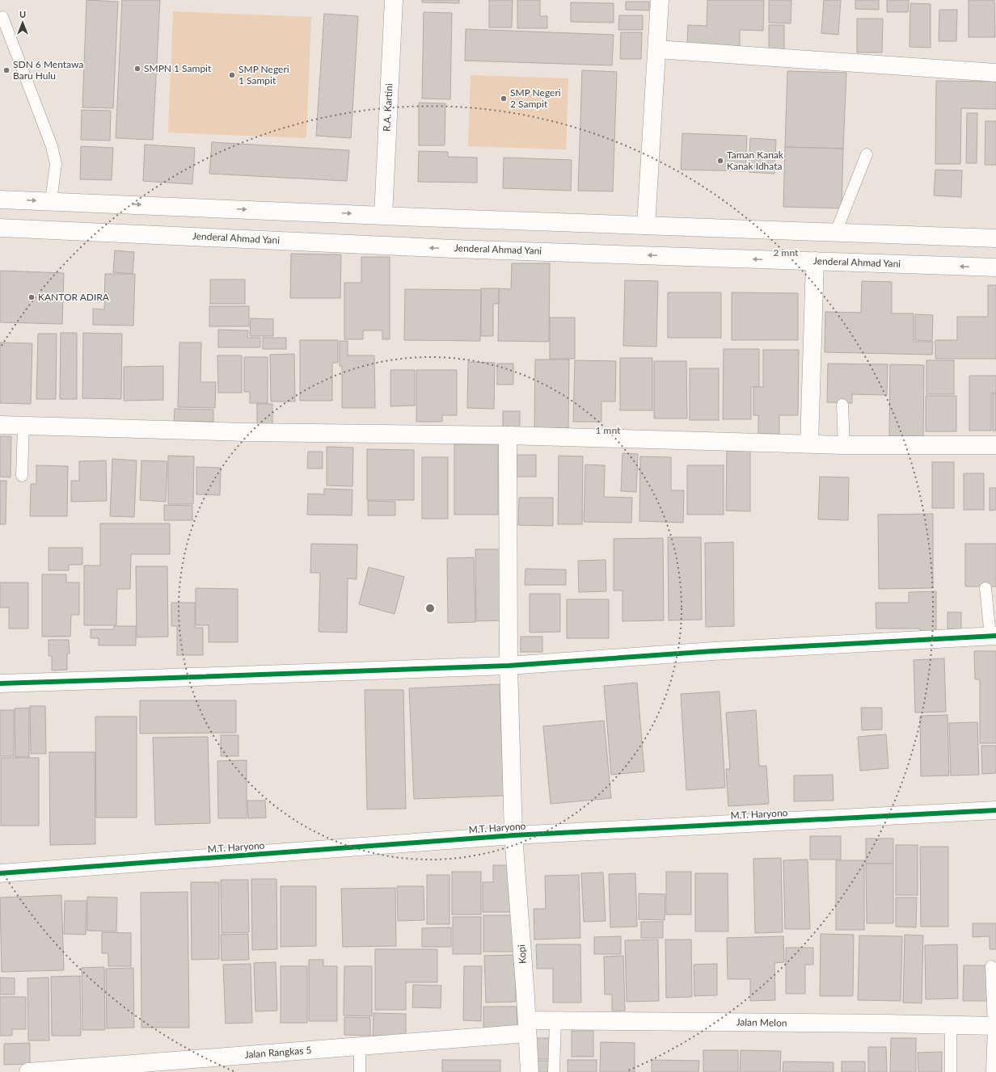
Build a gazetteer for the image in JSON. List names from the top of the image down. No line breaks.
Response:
{"streets":{"main road":["R.A. Kartini","Jenderal Ahmad Yani","M.T. Haryono","Kopi","Jalan Melon","Jalan Rangkas 5"]},"crossings":[["M.T. Haryono","Kopi"],["Kopi","Jalan Melon"],["Kopi","Jalan Rangkas 5"],["Jalan Melon","Jalan Rangkas 5"]],"places":["SMPN 1 Sampit","SDN 6 Mentawa Baru Hulu","SMP Negeri 1 Sampit","SMP Negeri 2 Sampit","Taman Kanak Kanak Idhata","KANTOR ADIRA"],"north":"top","rings":["2 mnt","1 mnt"]}
